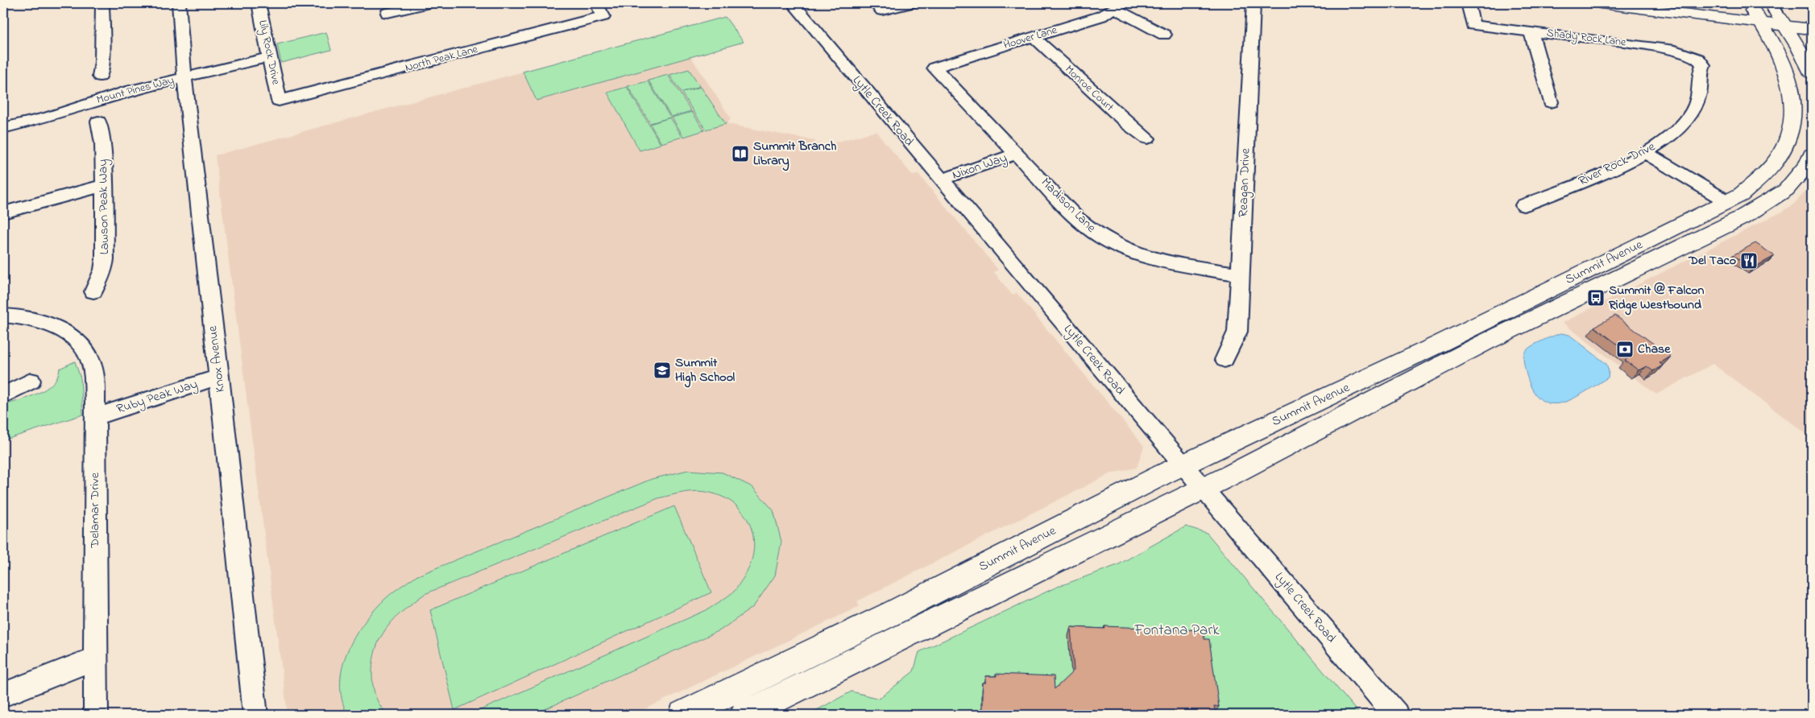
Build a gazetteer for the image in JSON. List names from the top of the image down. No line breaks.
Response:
{"streets":{"main road":["Summit Avenue"],"street":["Hoover Lane","Shady Rock Lane","Lily Rock Drive","North Peak Lane","Monroe Court","Mount Pines Way","Lytle Creek Road","River Rock Drive","Nixon Way","Reagan Drive","Madison Lane","Lawson Peak Way","Knox Avenue","Ruby Peak Way","Delamar Drive"]},"crossings":[["Hoover Lane","Monroe Court"],["Hoover Lane","Madison Lane"],["Shady Rock Lane","River Rock Drive"],["Lily Rock Drive","North Peak Lane"],["Lily Rock Drive","Mount Pines Way"],["Mount Pines Way","Knox Avenue"],["Lytle Creek Road","Nixon Way"],["Lytle Creek Road","Summit Avenue"],["Nixon Way","Madison Lane"],["Reagan Drive","Madison Lane"],["Knox Avenue","Ruby Peak Way"],["Ruby Peak Way","Delamar Drive"]],"parks":["Fontana Park"],"places":{"library":["Summit Branch Library"],"restaurant":["Del Taco"],"bus stop":["Summit @ Falcon Ridge Westbound"],"bank":["Chase"],"school or university":["Summit High School"]}}
